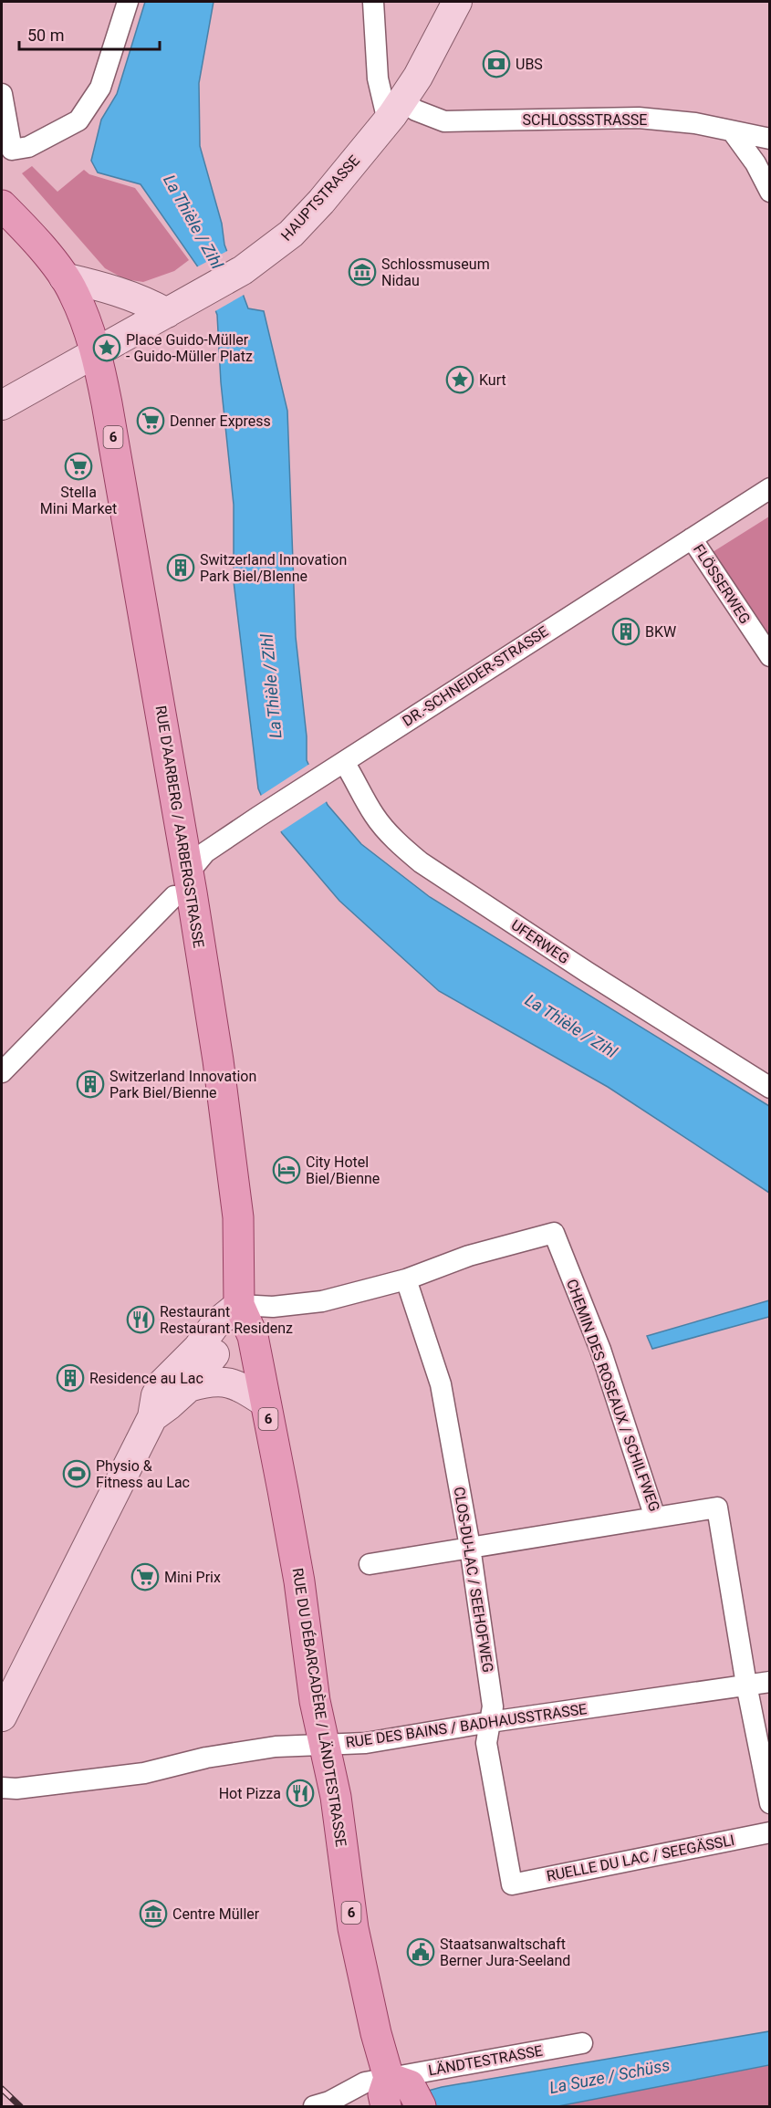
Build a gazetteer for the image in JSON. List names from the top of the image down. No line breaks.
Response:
{"streets":{"main road":["HAUPTSTRASSE","6","RUE D'AARBERG / AARBERGSTRASSE","RUE DU DÉBARCADÈRE / LÄNDTESTRASSE"],"street":["SCHLOSSSTRASSE","FLÖSSERWEG","DR.-SCHNEIDER-STRASSE","UFERWEG","CHEMIN DES ROSEAUX / SCHILFWEG","CLOS-DU-LAC / SEEHOFWEG","RUE DES BAINS / BADHAUSSTRASSE","RUELLE DU LAC / SEEGÄSSLI","LÄNDTESTRASSE"]},"crossings":[["SCHLOSSSTRASSE","HAUPTSTRASSE"],["HAUPTSTRASSE","6"],["HAUPTSTRASSE","RUE D'AARBERG / AARBERGSTRASSE"],["6","RUE D'AARBERG / AARBERGSTRASSE"],["FLÖSSERWEG","DR.-SCHNEIDER-STRASSE"],["DR.-SCHNEIDER-STRASSE","RUE D'AARBERG / AARBERGSTRASSE"],["DR.-SCHNEIDER-STRASSE","UFERWEG"],["RUE D'AARBERG / AARBERGSTRASSE","RUE DU DÉBARCADÈRE / LÄNDTESTRASSE"],["CHEMIN DES ROSEAUX / SCHILFWEG","CLOS-DU-LAC / SEEHOFWEG"],["CHEMIN DES ROSEAUX / SCHILFWEG","RUE DES BAINS / BADHAUSSTRASSE"],["CLOS-DU-LAC / SEEHOFWEG","RUE DES BAINS / BADHAUSSTRASSE"],["CLOS-DU-LAC / SEEHOFWEG","RUELLE DU LAC / SEEGÄSSLI"],["RUE DU DÉBARCADÈRE / LÄNDTESTRASSE","RUE DES BAINS / BADHAUSSTRASSE"],["RUE DU DÉBARCADÈRE / LÄNDTESTRASSE","LÄNDTESTRASSE"]],"water":["La Thièle / Zihl","La Suze / Schüss"],"places":{"bank":["UBS"],"museum":["Schlossmuseum Nidau","Centre Müller"],"place":["Place Guido-Müller - Guido-Müller Platz","Kurt"],"supermarket":["Denner Express","Stella Mini Market","Mini Prix"],"building":["Switzerland Innovation Park Biel/BIenne","BKW","Switzerland Innovation Park Biel/Bienne","Residence au Lac"],"hotel":["City Hotel Biel/Bienne"],"restaurant":["Restaurant Restaurant Residenz","Hot Pizza"],"sports":["Physio & Fitness au Lac"],"public building":["Staatsanwaltschaft Berner Jura-Seeland"]},"scale_bar":"50 m"}
